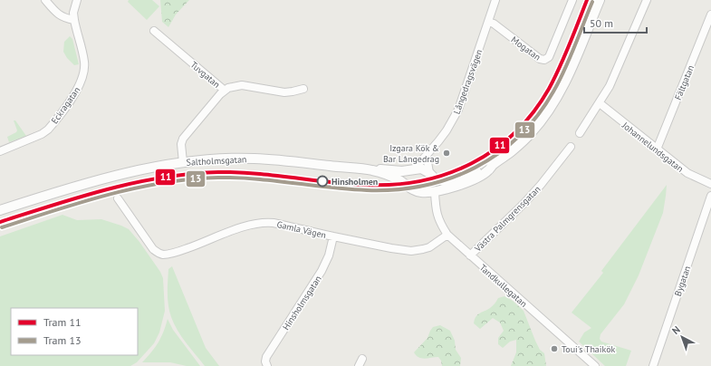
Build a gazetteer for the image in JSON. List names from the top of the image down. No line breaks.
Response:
{"streets":{"street":["Mogatan","Tuvgatan","Långedragsvägen","Fältgatan","Eckragatan","Johannelundsgatan","Saltholmsgatan","Västra Palmgrensgatan","Gamla Vägen","Bygatan","Tandkullegatan","Hinsholmsgatan"]},"crossings":[["Mogatan","Långedragsvägen"],["Tuvgatan","Saltholmsgatan"],["Långedragsvägen","Saltholmsgatan"],["Långedragsvägen","Tandkullegatan"],["Fältgatan","Johannelundsgatan"],["Saltholmsgatan","Tandkullegatan"],["Västra Palmgrensgatan","Tandkullegatan"],["Gamla Vägen","Tandkullegatan"],["Gamla Vägen","Hinsholmsgatan"]],"places":["Izgara Kök & Bar Långedrag","Hinsholmen","Toui's Thaikök"],"lines":["tram line 11","tram line 13"],"legend":["Tram 11","Tram 13"],"scale_bar":"50 m","north":"top left"}
